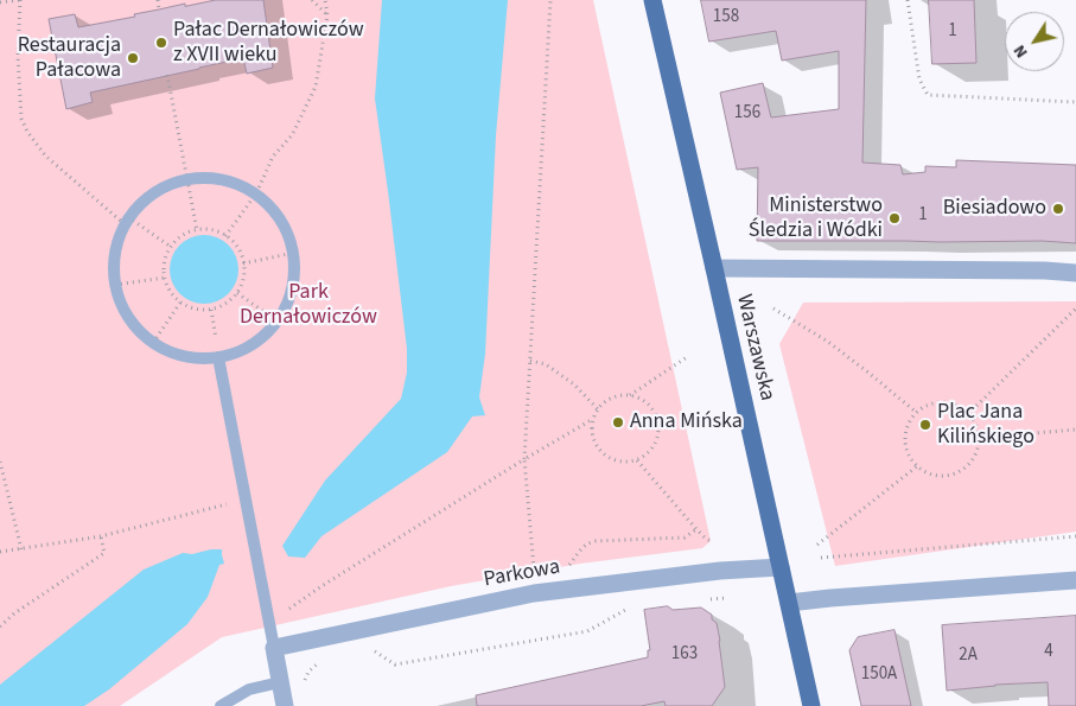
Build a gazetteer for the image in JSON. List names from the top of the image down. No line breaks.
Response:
{"streets":{"main road":["Warszawska"],"street":["Parkowa"]},"crossings":[["Warszawska","Parkowa"]],"parks":["Park Dernałowiczów"],"places":["Pałac Dernałowiczów z XVII wieku","Restauracja Pałacowa","Biesiadowo","Ministerstwo Śledzia i Wódki","Anna Mińska","Plac Jana Kilińskiego"],"house_numbers":["158","1","156","1","4","163","2A","150A"],"north":"bottom left"}
